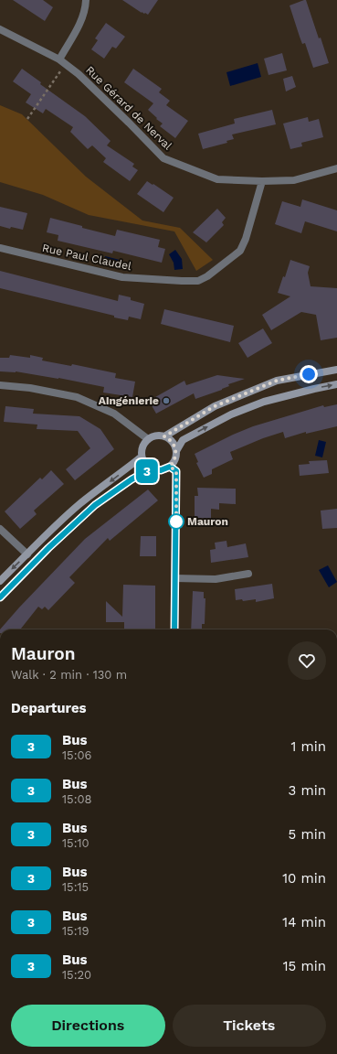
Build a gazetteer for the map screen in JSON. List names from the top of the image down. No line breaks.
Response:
{"streets":{"street":["Rue Gérard de Nerval","Rue Paul Claudel"]},"crossings":[["Rue Gérard de Nerval","Rue Paul Claudel"]],"places":["Aingénierie","Mauron"],"lines":["bus line 3"],"page":{"on_map":"3","heading":[["Mauron","Walk · 2 min · 130 m"],"Departures"],"list":[{"mark":"3","name":"Bus","note":"15:06","value":"1 min"},{"mark":"3","name":"Bus","note":"15:08","value":"3 min"},{"mark":"3","name":"Bus","note":"15:10","value":"5 min"},{"mark":"3","name":"Bus","note":"15:15","value":"10 min"},{"mark":"3","name":"Bus","note":"15:19","value":"14 min"},{"mark":"3","name":"Bus","note":"15:20","value":"15 min"}],"buttons":["Directions","Tickets"]}}
